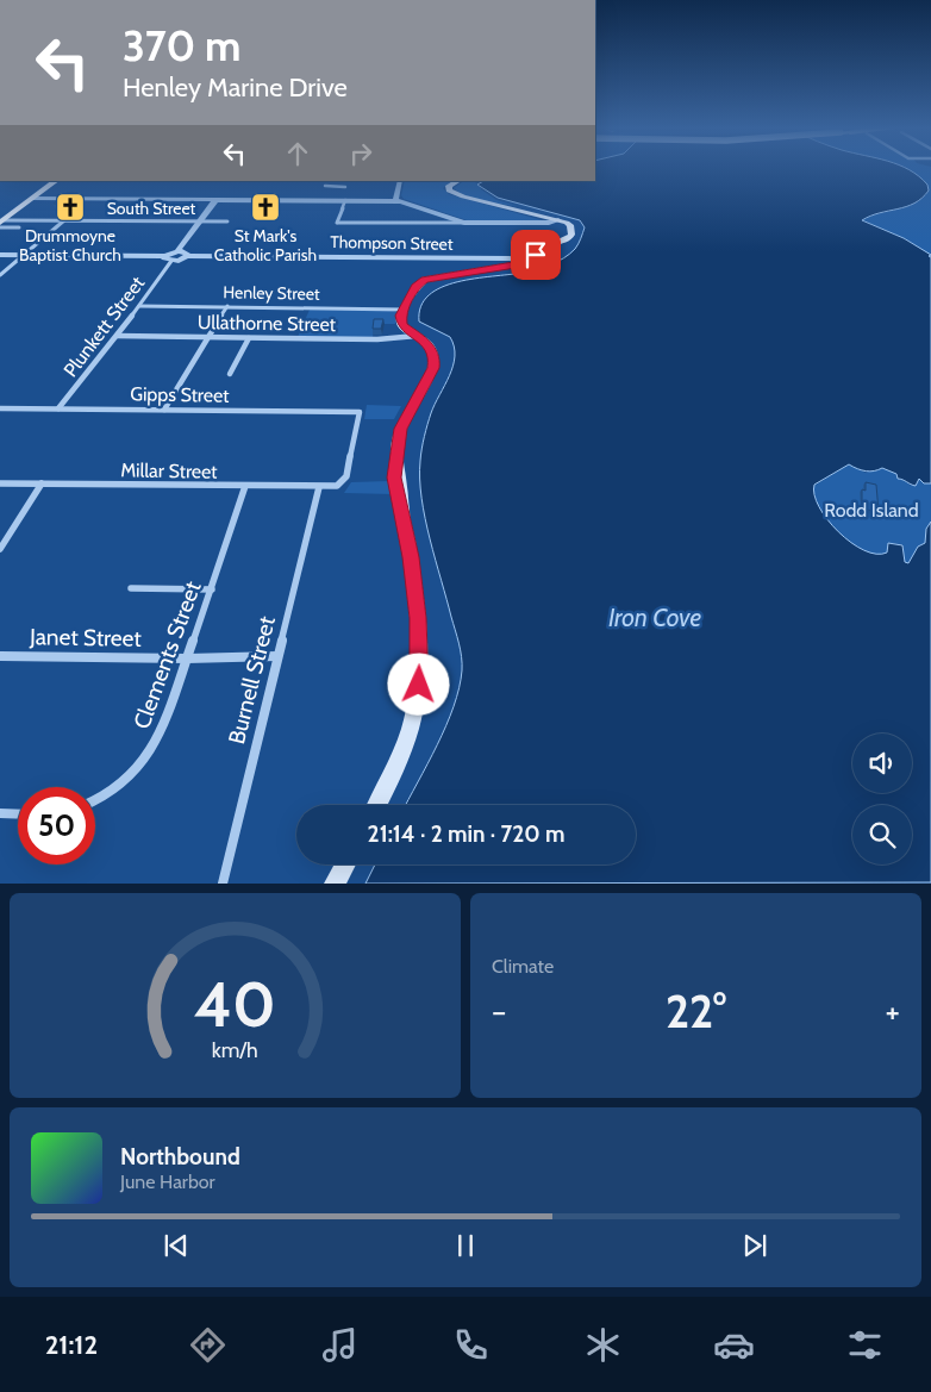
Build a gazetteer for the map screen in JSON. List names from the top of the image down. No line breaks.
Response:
{"streets":{"street":["South Street","Thompson Street","Henley Street","Ullathorne Street","Plunkett Street","Gipps Street","Millar Street","Janet Street","Clements Street","Burnell Street"]},"crossings":[["Henley Street","Plunkett Street"],["Ullathorne Street","Plunkett Street"],["Plunkett Street","Gipps Street"],["Gipps Street","Millar Street"],["Millar Street","Clements Street"],["Millar Street","Burnell Street"],["Janet Street","Clements Street"],["Janet Street","Burnell Street"]],"water":["Iron Cove"],"parks":["Rodd Island"],"places":{"church":["Drummoyne Baptist Church","St Mark's Catholic Parish"]},"page":{"turn":["370 m","Henley Marine Drive"],"limit":"50","trip":"21:14 · 2 min · 720 m","tile":"Climate","heat":["−","22°","+"],"song":["Northbound","June Harbor"],"tabs":"21:12","gauge":["40","km/h"]}}
